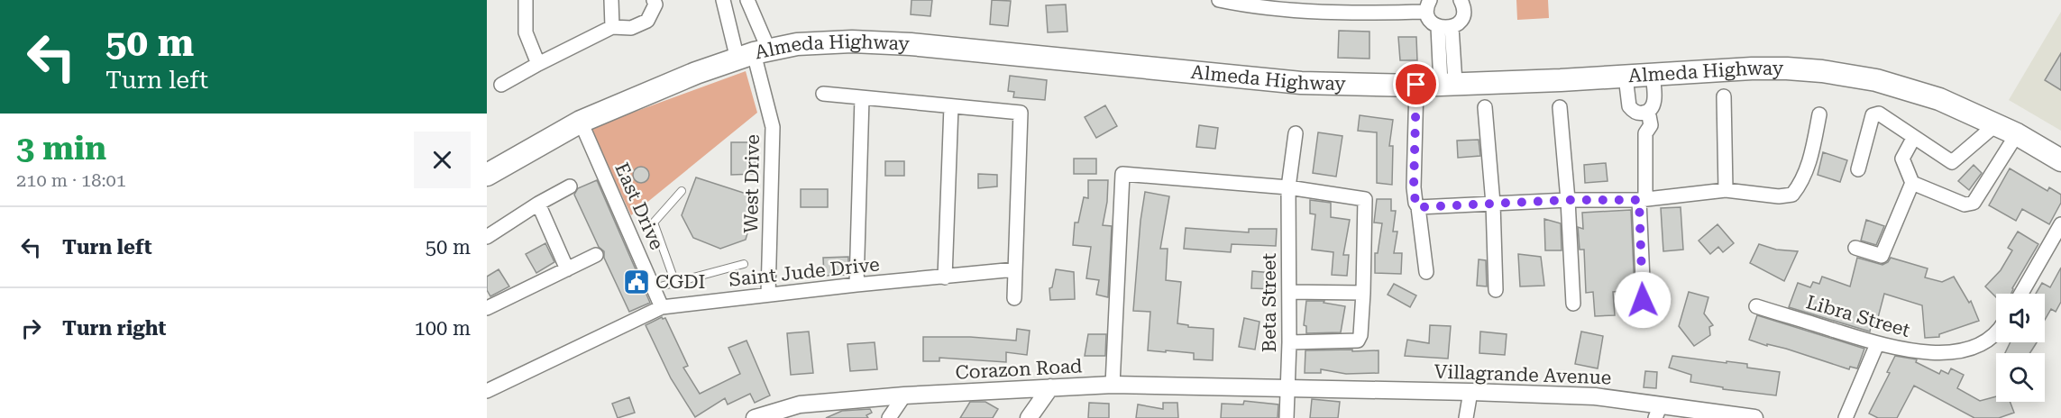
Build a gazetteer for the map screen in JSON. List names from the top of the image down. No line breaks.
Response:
{"streets":{"highway":["Almeda Highway"],"street":["West Drive","East Drive","Saint Jude Drive","Beta Street","Libra Street","Corazon Road","Villagrande Avenue"]},"crossings":[["Almeda Highway","West Drive"],["Almeda Highway","East Drive"],["West Drive","Saint Jude Drive"],["East Drive","Saint Jude Drive"],["Beta Street","Corazon Road"],["Beta Street","Villagrande Avenue"],["Corazon Road","Villagrande Avenue"]],"places":{"public building":["CGDI"]},"page":{"turn":["50 m","Turn left"],"heading":["3 min","210 m · 18:01"],"list":[{"name":"Turn left","value":"50 m"},{"name":"Turn right","value":"100 m"}]}}
